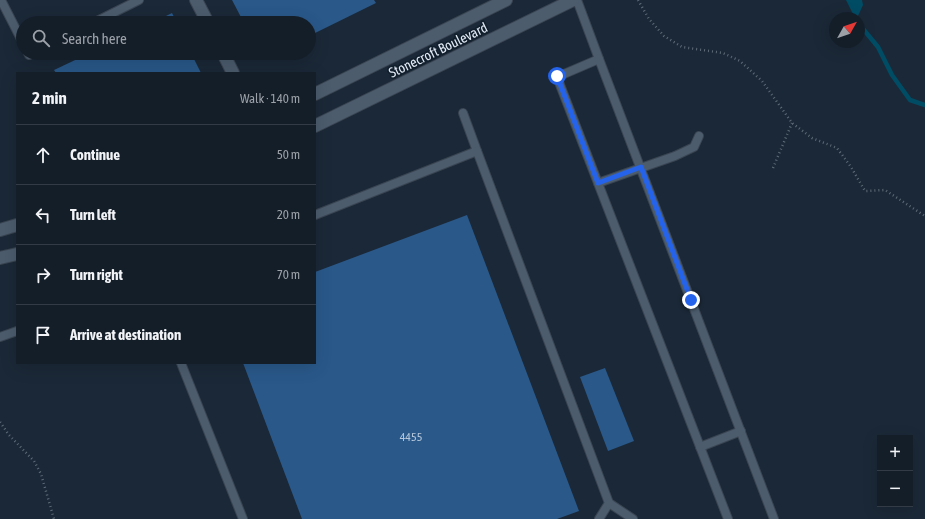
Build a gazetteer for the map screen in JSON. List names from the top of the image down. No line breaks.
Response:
{"streets":{"main road":["Stonecroft Boulevard"]},"house_numbers":["4455"],"north":"top right","page":{"search":"Search here","heading":["2 min","Walk · 140 m"],"list":[["Continue","50 m"],["Turn left","20 m"],["Turn right","70 m"],"Arrive at destination"],"map_buttons":["+","−"]}}
